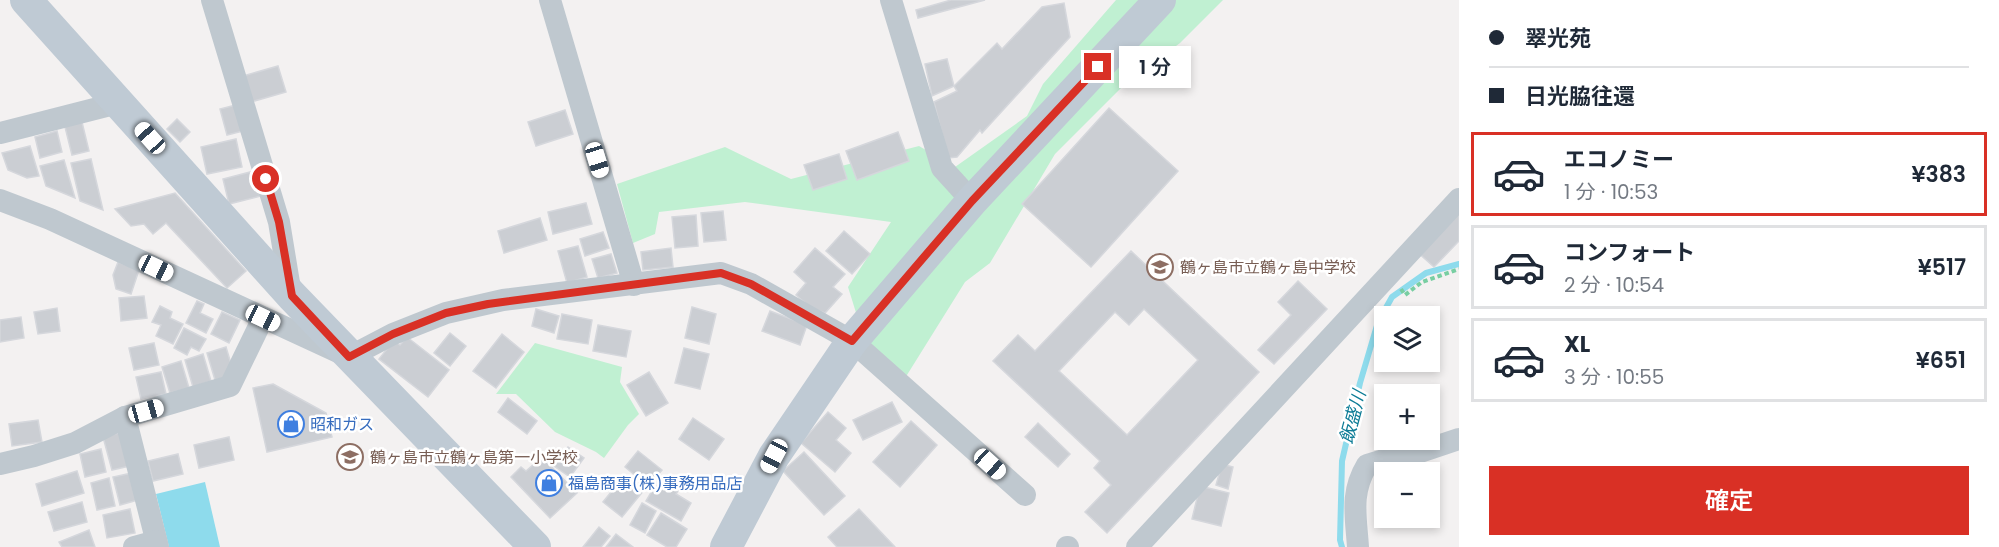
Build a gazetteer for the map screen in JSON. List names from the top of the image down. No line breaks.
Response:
{"water":["飯盛川"],"places":{"school or university":["鶴ヶ島市立鶴ヶ島中学校","鶴ヶ島市立鶴ヶ島第一小学校"],"shop":["昭和ガス","福島商事(株)事務用品店"]},"page":{"banner":["翠光苑","日光脇往還"],"bubble":"1 分","list":[{"name":"エコノミー","note":"1 分 · 10:53","value":"¥383"},{"name":"コンフォート","note":"2 分 · 10:54","value":"¥517"},{"name":"XL","note":"3 分 · 10:55","value":"¥651"}],"map_buttons":["+","−"],"buttons":"確定"}}
